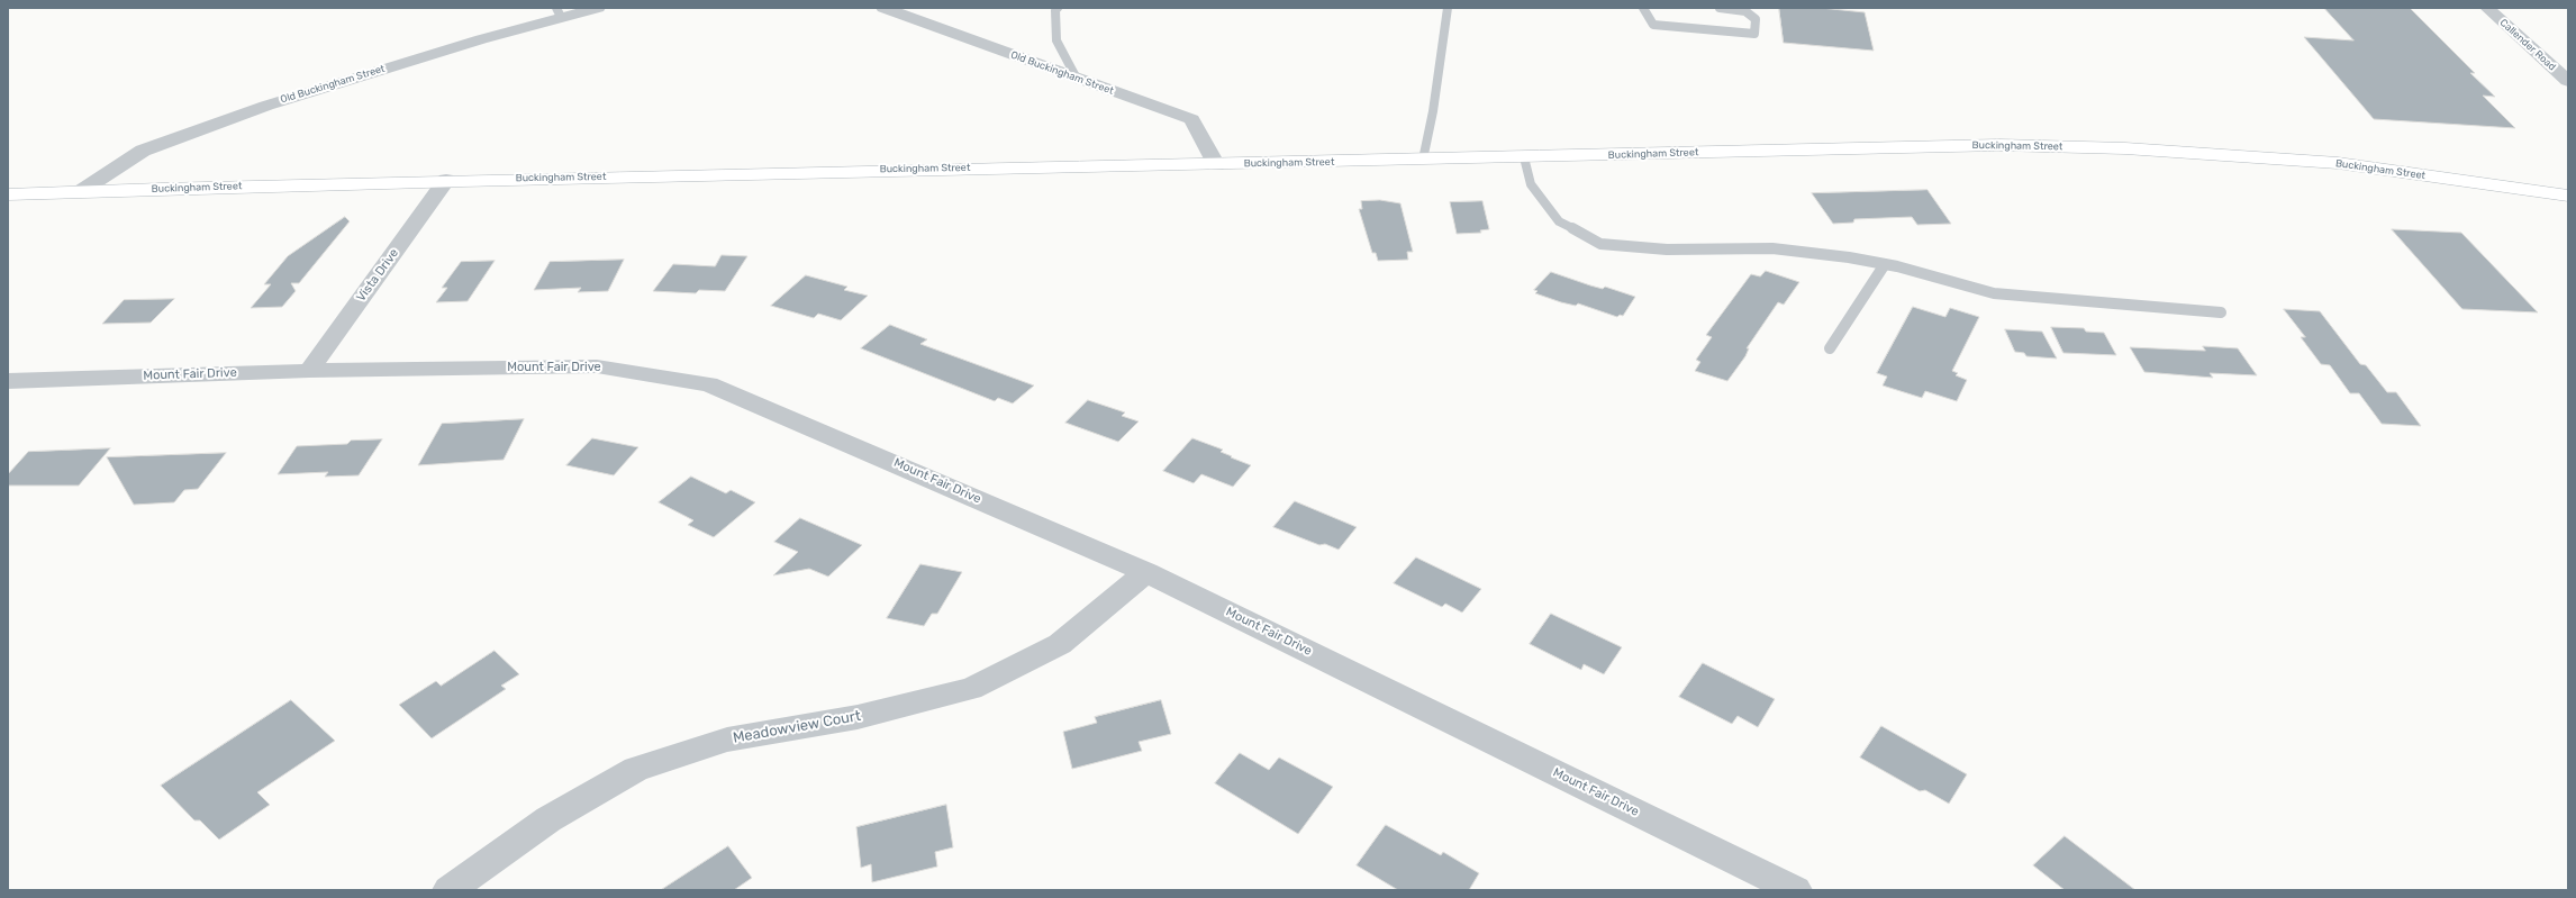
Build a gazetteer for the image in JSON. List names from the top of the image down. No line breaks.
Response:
{"streets":{"main road":["Buckingham Street"],"street":["Callender Road","Old Buckingham Street","Vista Drive","Mount Fair Drive","Meadowview Court"]},"crossings":[["Old Buckingham Street","Buckingham Street"],["Buckingham Street","Vista Drive"],["Vista Drive","Mount Fair Drive"],["Mount Fair Drive","Meadowview Court"]]}
